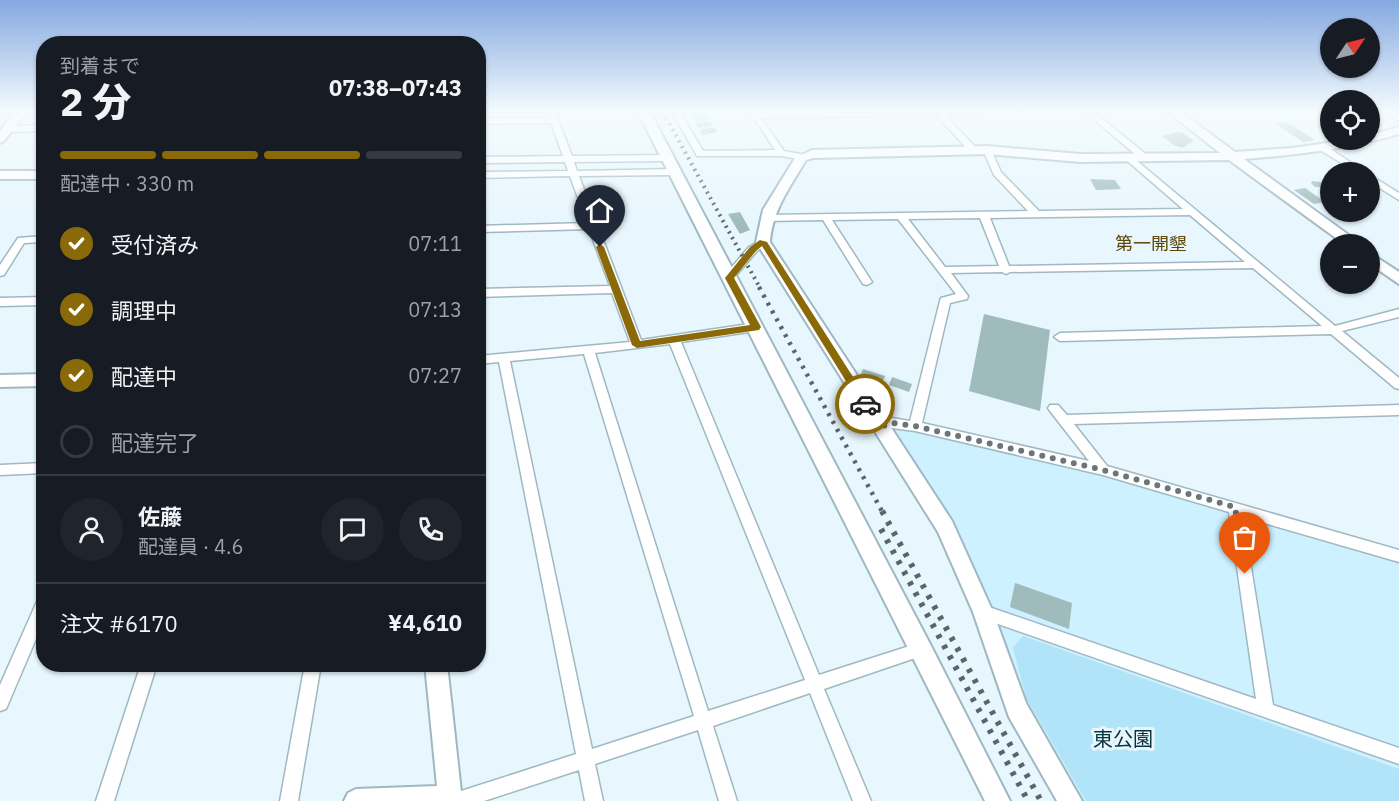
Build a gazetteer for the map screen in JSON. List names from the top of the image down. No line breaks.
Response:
{"districts":["第一開墾"],"parks":["東公園"],"north":"top right","page":{"map_buttons":["+","−"],"heading":["2 分","到着まで","07:38–07:43"],"panel":["佐藤","配達員 · 4.6","注文 #6170","¥4,610"],"bar":"配達中 · 330 m","list":[["受付済み","07:11"],["調理中","07:13"],["配達中","07:27"],"配達完了"]}}
